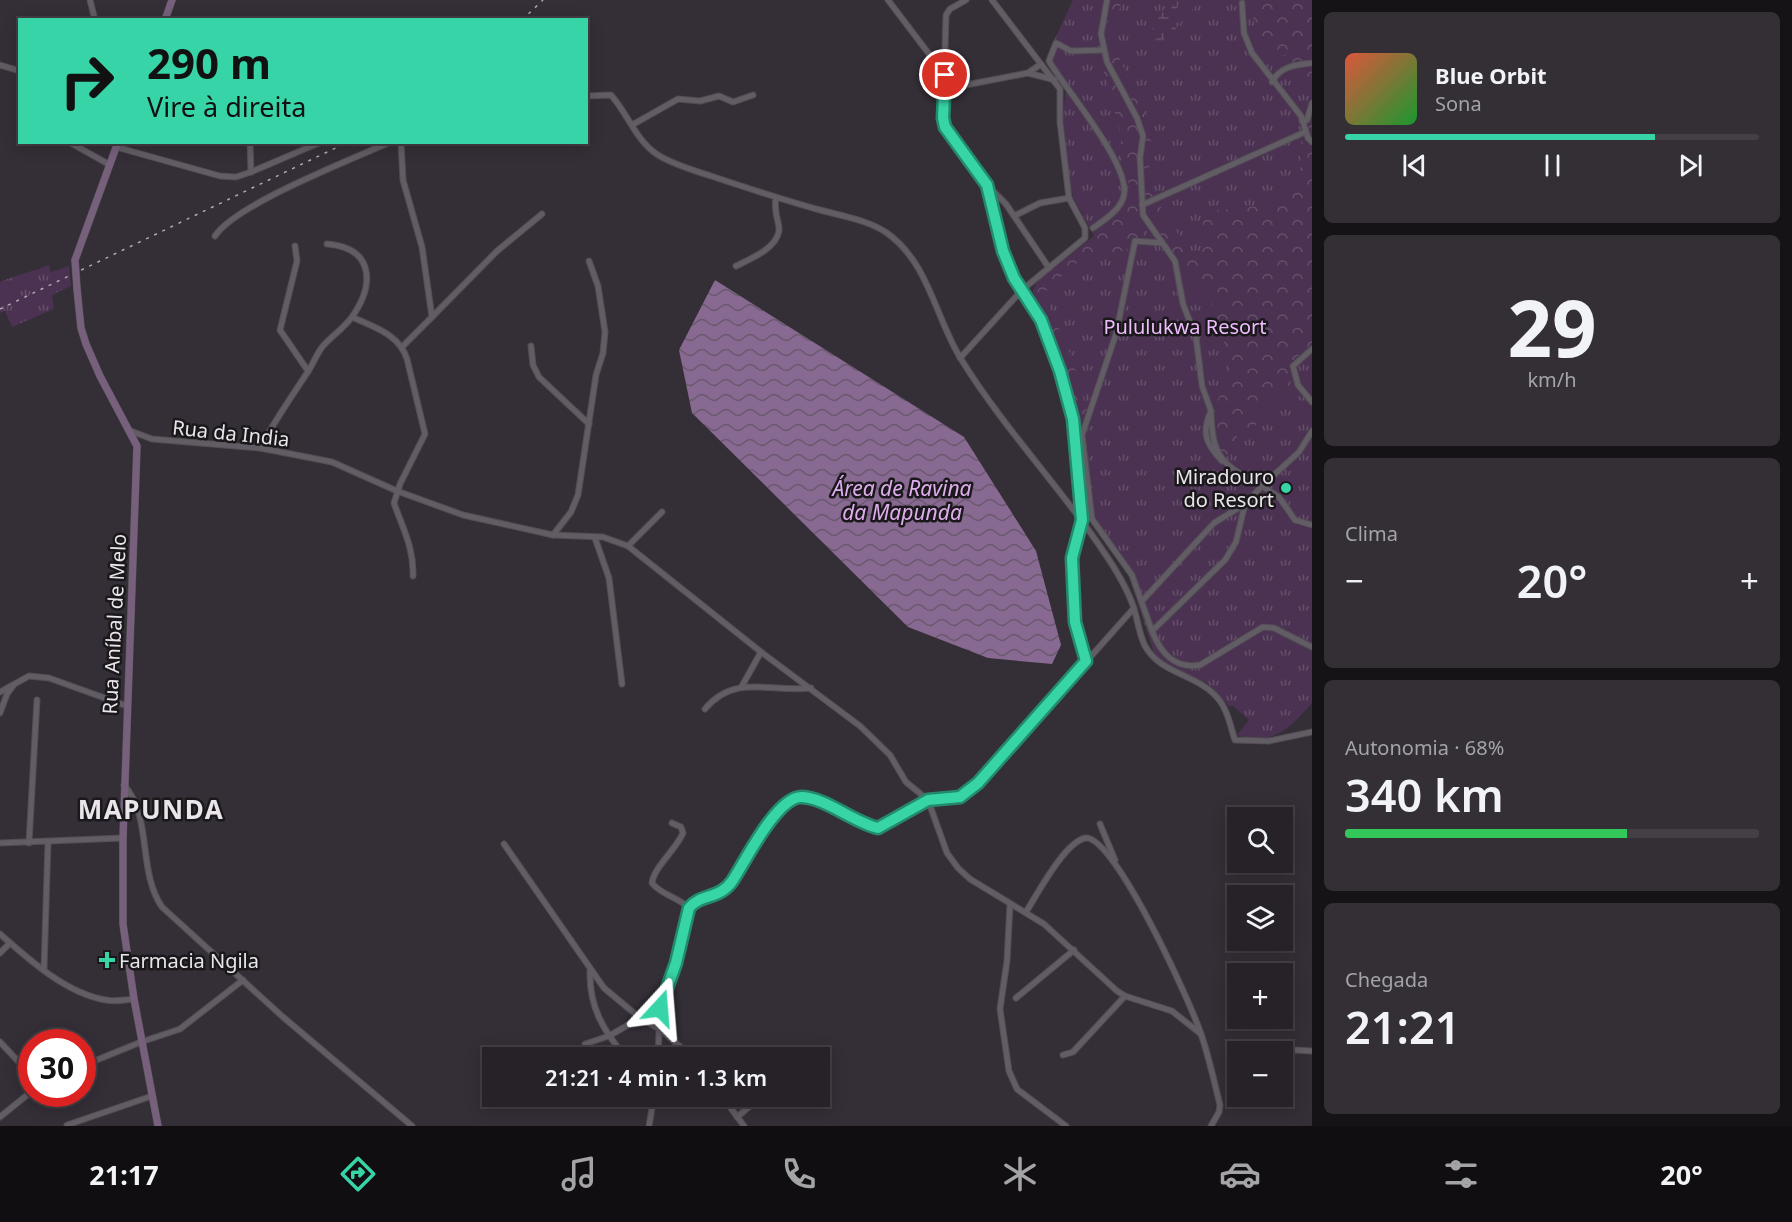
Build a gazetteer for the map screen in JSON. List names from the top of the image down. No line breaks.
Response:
{"streets":{"street":["Rua da India","Rua Aníbal de Melo"]},"crossings":[["Rua da India","Rua Aníbal de Melo"]],"districts":["MAPUNDA"],"water":["Área de Ravina da Mapunda"],"parks":["Pululukwa Resort"],"places":{"other":["Miradouro do Resort"],"health":["Farmacia Ngila"]},"page":{"turn":["290 m","Vire à direita"],"song":["Blue Orbit","Sona"],"tile":[["29","km/h"],"Clima",["Autonomia · 68%","340 km"],["Chegada","21:21"]],"heat":["−","20°","+"],"map_buttons":["+","−"],"limit":"30","trip":"21:21 · 4 min · 1.3 km","tabs":["21:17","20°"]}}
